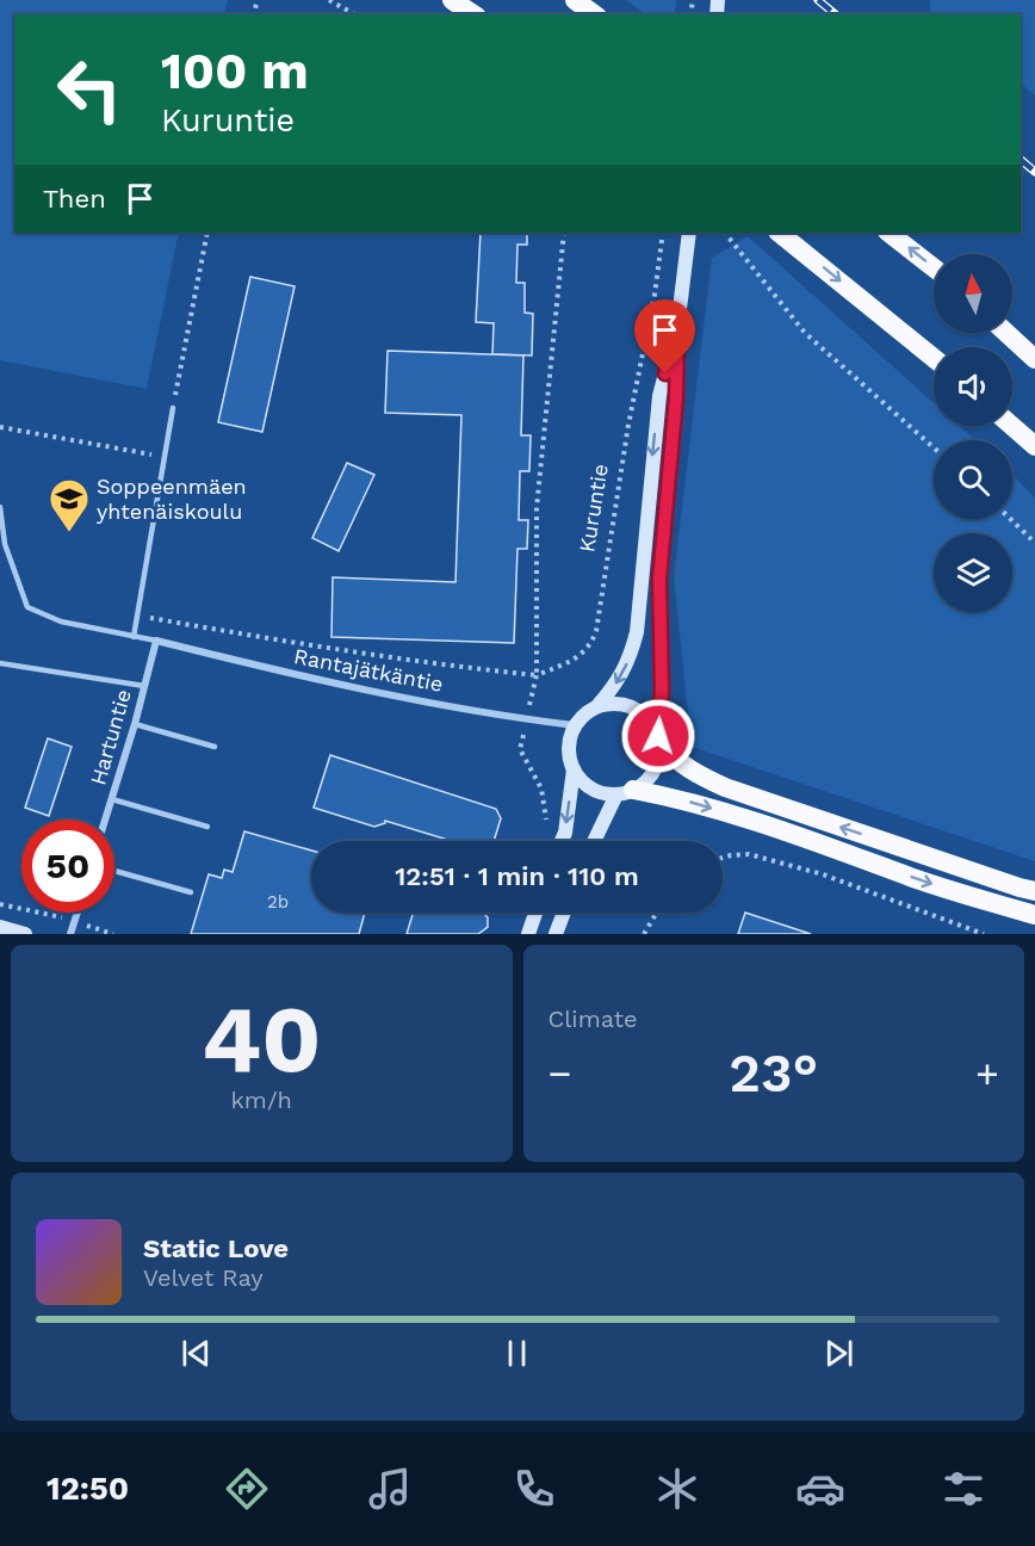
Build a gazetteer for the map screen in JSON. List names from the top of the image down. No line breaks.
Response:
{"streets":{"street":["Rantajätkäntie","Hartuntie"],"path":["Kuruntie"]},"crossings":[["Rantajätkäntie","Hartuntie"]],"places":{"school or university":["Soppeenmäen yhtenäiskoulu"]},"house_numbers":["2b"],"north":"top","page":{"turn":["100 m","Kuruntie"],"then":"Then","limit":"50","trip":"12:51 · 1 min · 110 m","tile":[["40","km/h"],"Climate"],"heat":["−","23°","+"],"song":["Static Love","Velvet Ray"],"tabs":"12:50"}}
